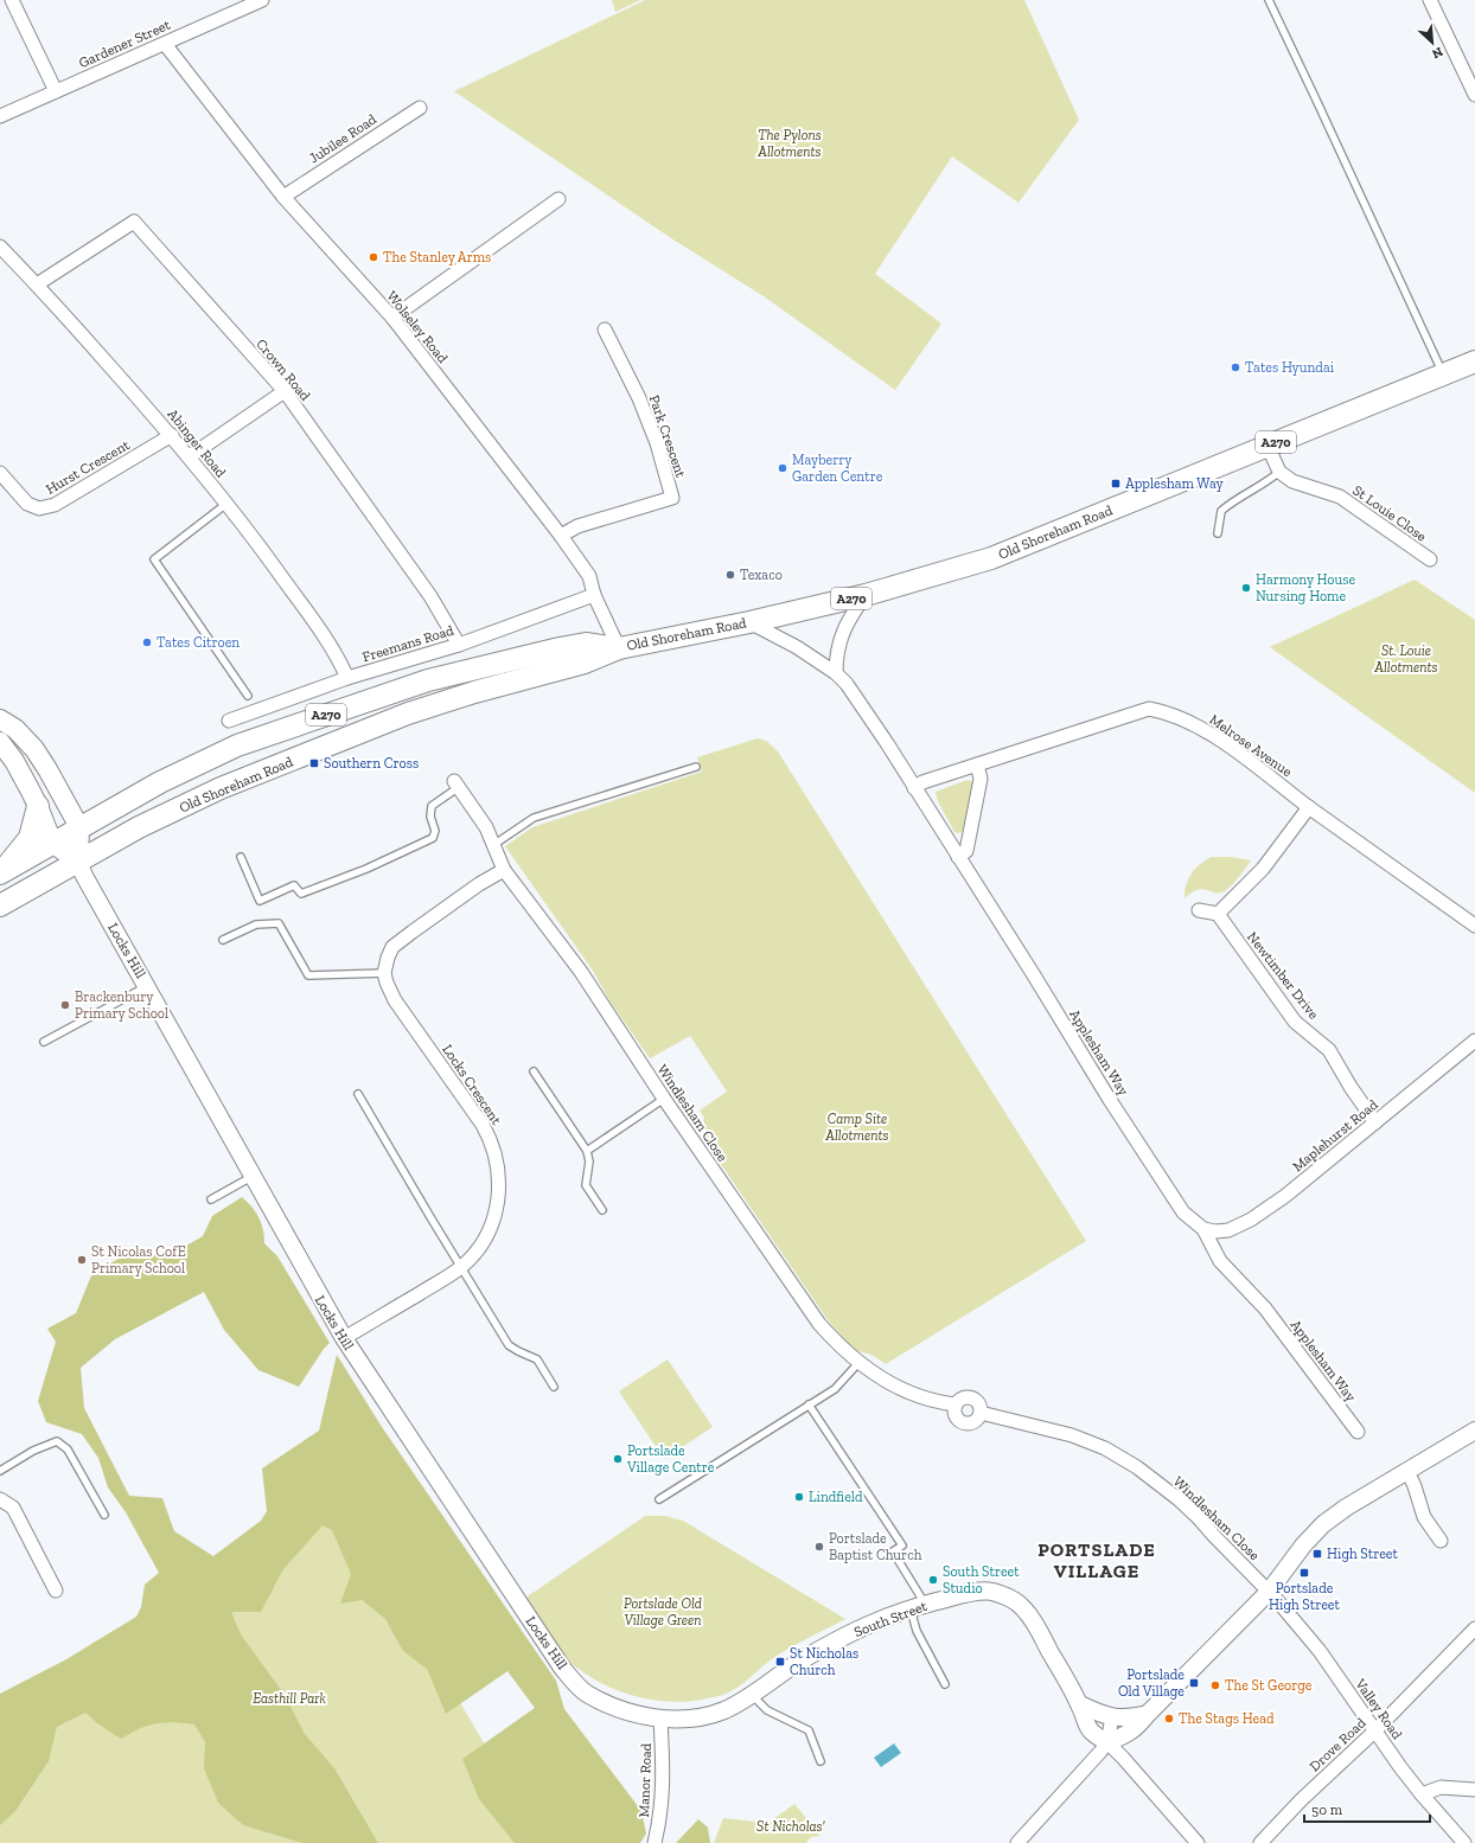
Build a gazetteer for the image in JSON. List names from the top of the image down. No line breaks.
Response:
{"streets":{"main road":["A270","Old Shoreham Road"],"street":["Gardener Street","Jubilee Road","Wolseley Road","Crown Road","Park Crescent","Abinger Road","Hurst Crescent","St Louie Close","Freemans Road","Melrose Avenue","Locks Hill","Newtimber Drive","Applesham Way","Locks Crescent","Windlesham Close","Maplehurst Road","South Street","Valley Road","Drove Road","Manor Road"]},"crossings":[["Gardener Street","Wolseley Road"],["Jubilee Road","Wolseley Road"],["Wolseley Road","Park Crescent"],["Wolseley Road","Old Shoreham Road"],["Wolseley Road","Freemans Road"],["Crown Road","Abinger Road"],["Crown Road","Freemans Road"],["Abinger Road","Hurst Crescent"],["Abinger Road","Freemans Road"],["Old Shoreham Road","Locks Hill"],["Old Shoreham Road","Applesham Way"],["Melrose Avenue","Applesham Way"],["Locks Hill","Locks Crescent"],["Locks Hill","South Street"],["Locks Hill","Manor Road"],["Newtimber Drive","Maplehurst Road"],["Applesham Way","Maplehurst Road"],["Windlesham Close","Valley Road"],["South Street","Manor Road"],["Valley Road","Drove Road"]],"districts":["PORTSLADE VILLAGE"],"parks":["The Pylons Allotments","St. Louie Allotments","Camp Site Allotments","Portslade Old Village Green","Easthill Park","St Nicholas'"],"places":{"other":["The Stanley Arms","Tates Hyundai","Mayberry Garden Centre","Texaco","Harmony House Nursing Home","Tates Citroen","Brackenbury Primary School","St Nicolas CofE Primary School","Portslade Village Centre","Lindfield","Portslade Baptist Church","South Street Studio","The St George","The Stags Head"],"transit":["Applesham Way","Southern Cross","High Street","Portslade High Street","St Nicholas Church","Portslade Old Village"]},"scale_bar":"50 m","north":"bottom right"}
